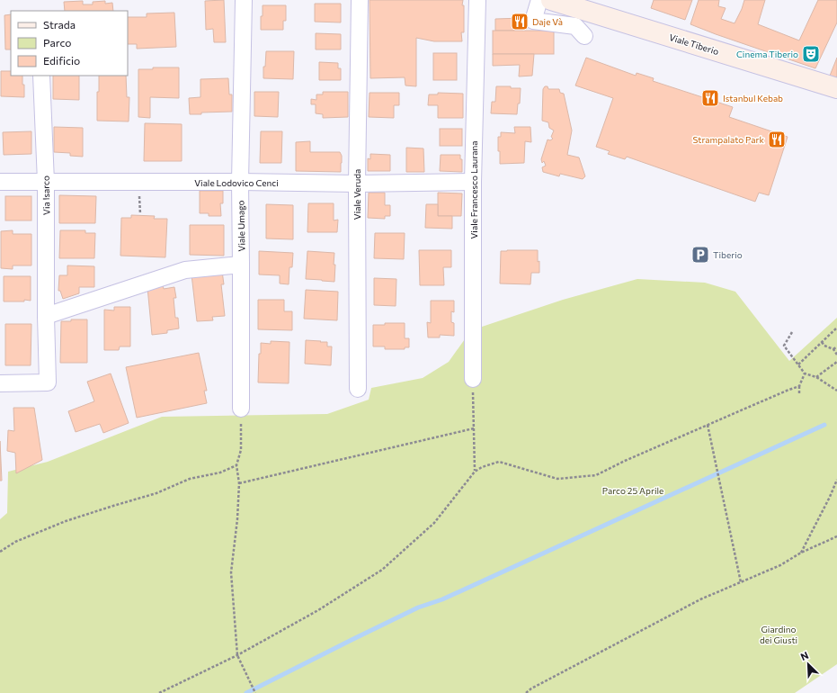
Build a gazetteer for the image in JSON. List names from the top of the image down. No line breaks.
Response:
{"streets":{"street":["Viale Tiberio","Viale Lodovico Cenci","Viale Francesco Laurana","Viale Veruda","Via Isarco","Viale Umago"]},"crossings":[["Viale Lodovico Cenci","Viale Francesco Laurana"],["Viale Lodovico Cenci","Viale Veruda"],["Viale Lodovico Cenci","Via Isarco"],["Viale Lodovico Cenci","Viale Umago"]],"parks":["Parco 25 Aprile","Giardino dei Giusti"],"places":{"restaurant":["Daje Và","Istanbul Kebab","Strampalato Park"],"theatre":["Cinema Tiberio"],"parking":["Tiberio"]},"legend":["Strada","Parco","Edificio"],"north":"top left"}
